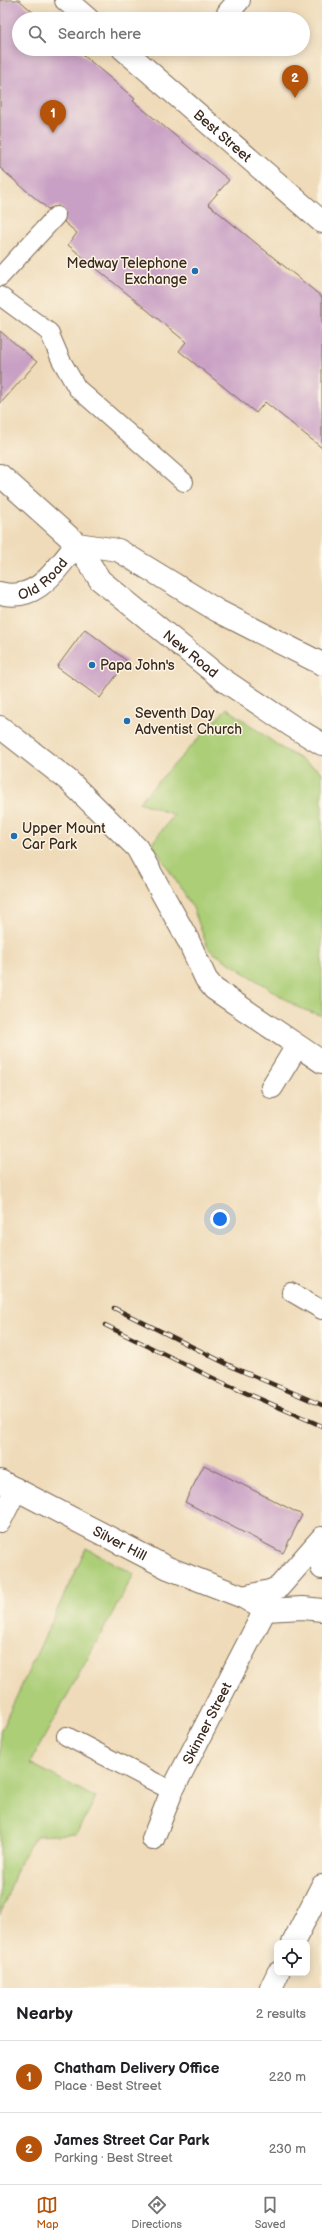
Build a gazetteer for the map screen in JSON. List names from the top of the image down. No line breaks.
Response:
{"streets":{"street":["Best Street","Old Road","New Road","Silver Hill","Skinner Street"]},"crossings":[["Old Road","New Road"],["Silver Hill","Skinner Street"]],"places":["Medway Telephone Exchange","Papa John's","Seventh Day Adventist Church","Upper Mount Car Park"],"page":{"search":"Search here","pins":["2","1"],"heading":["Nearby","2 results"],"list":[{"mark":"1","name":"Chatham Delivery Office","note":"Place · Best Street","value":"220 m"},{"mark":"2","name":"James Street Car Park","note":"Parking · Best Street","value":"230 m"}],"nav":["Map","Directions","Saved"]}}
